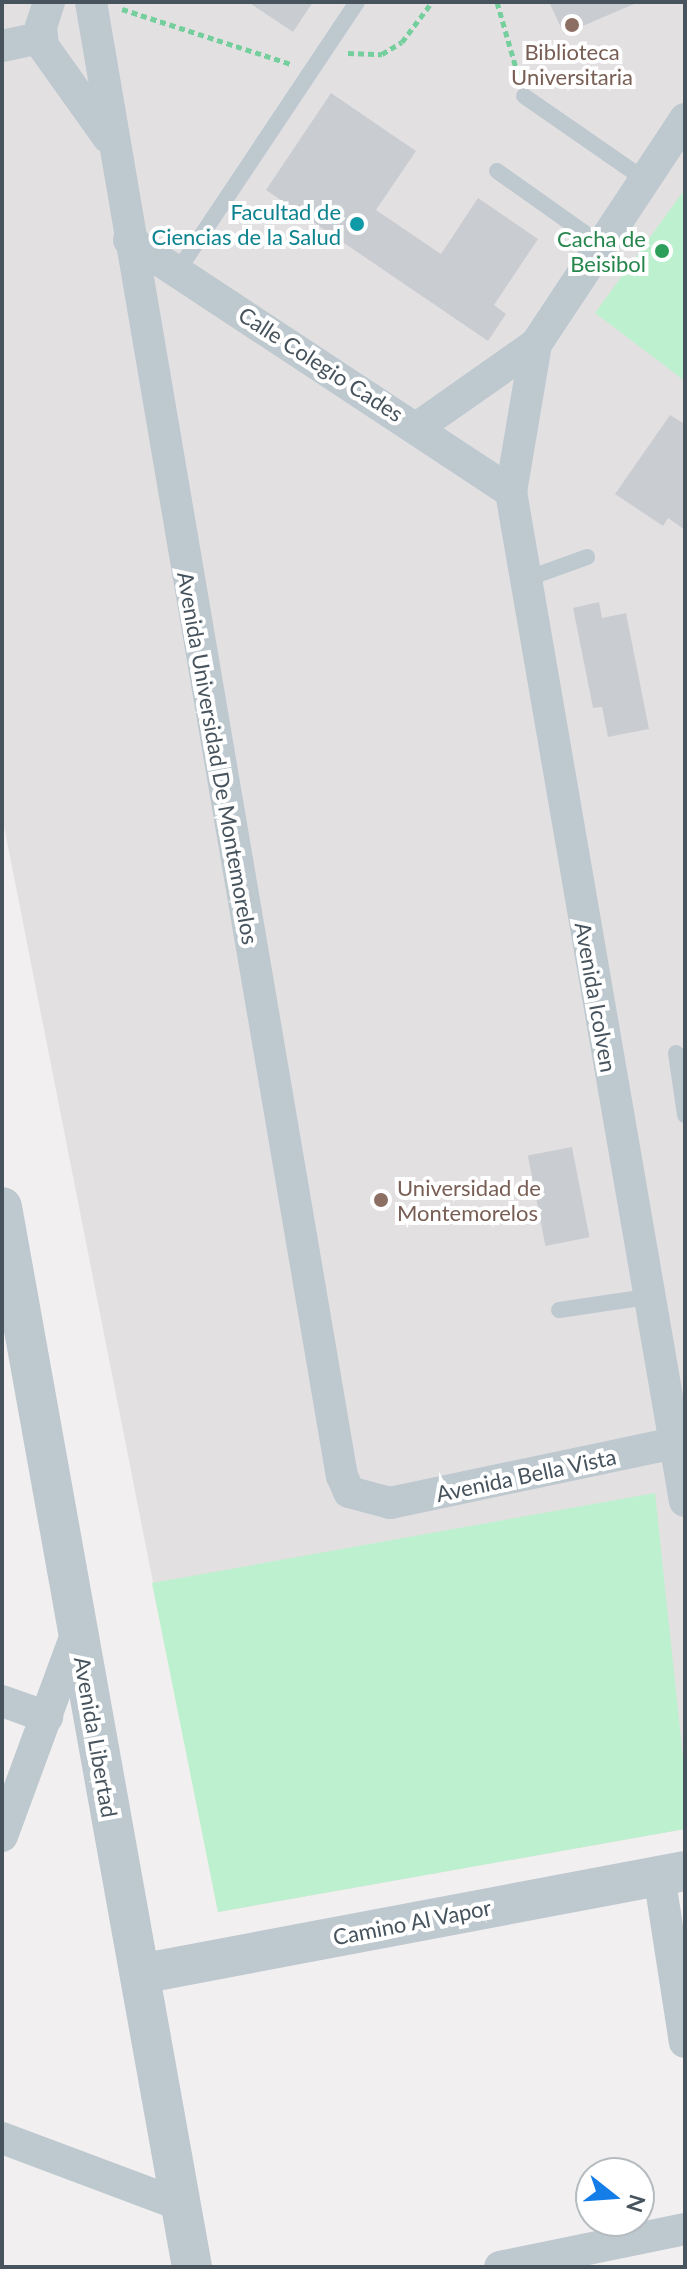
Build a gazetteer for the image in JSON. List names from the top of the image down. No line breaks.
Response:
{"streets":{"street":["Calle Colegio Cades","Avenida Universidad De Montemorelos","Avenida Icolven","Avenida Bella Vista","Avenida Libertad","Camino Al Vapor"]},"crossings":[["Calle Colegio Cades","Avenida Universidad De Montemorelos"],["Calle Colegio Cades","Avenida Icolven"],["Avenida Universidad De Montemorelos","Avenida Bella Vista"],["Avenida Icolven","Avenida Bella Vista"],["Avenida Libertad","Camino Al Vapor"]],"places":["Biblioteca Universitaria","Facultad de Ciencias de la Salud","Cacha de Beisibol","Universidad de Montemorelos"],"north":"right"}
